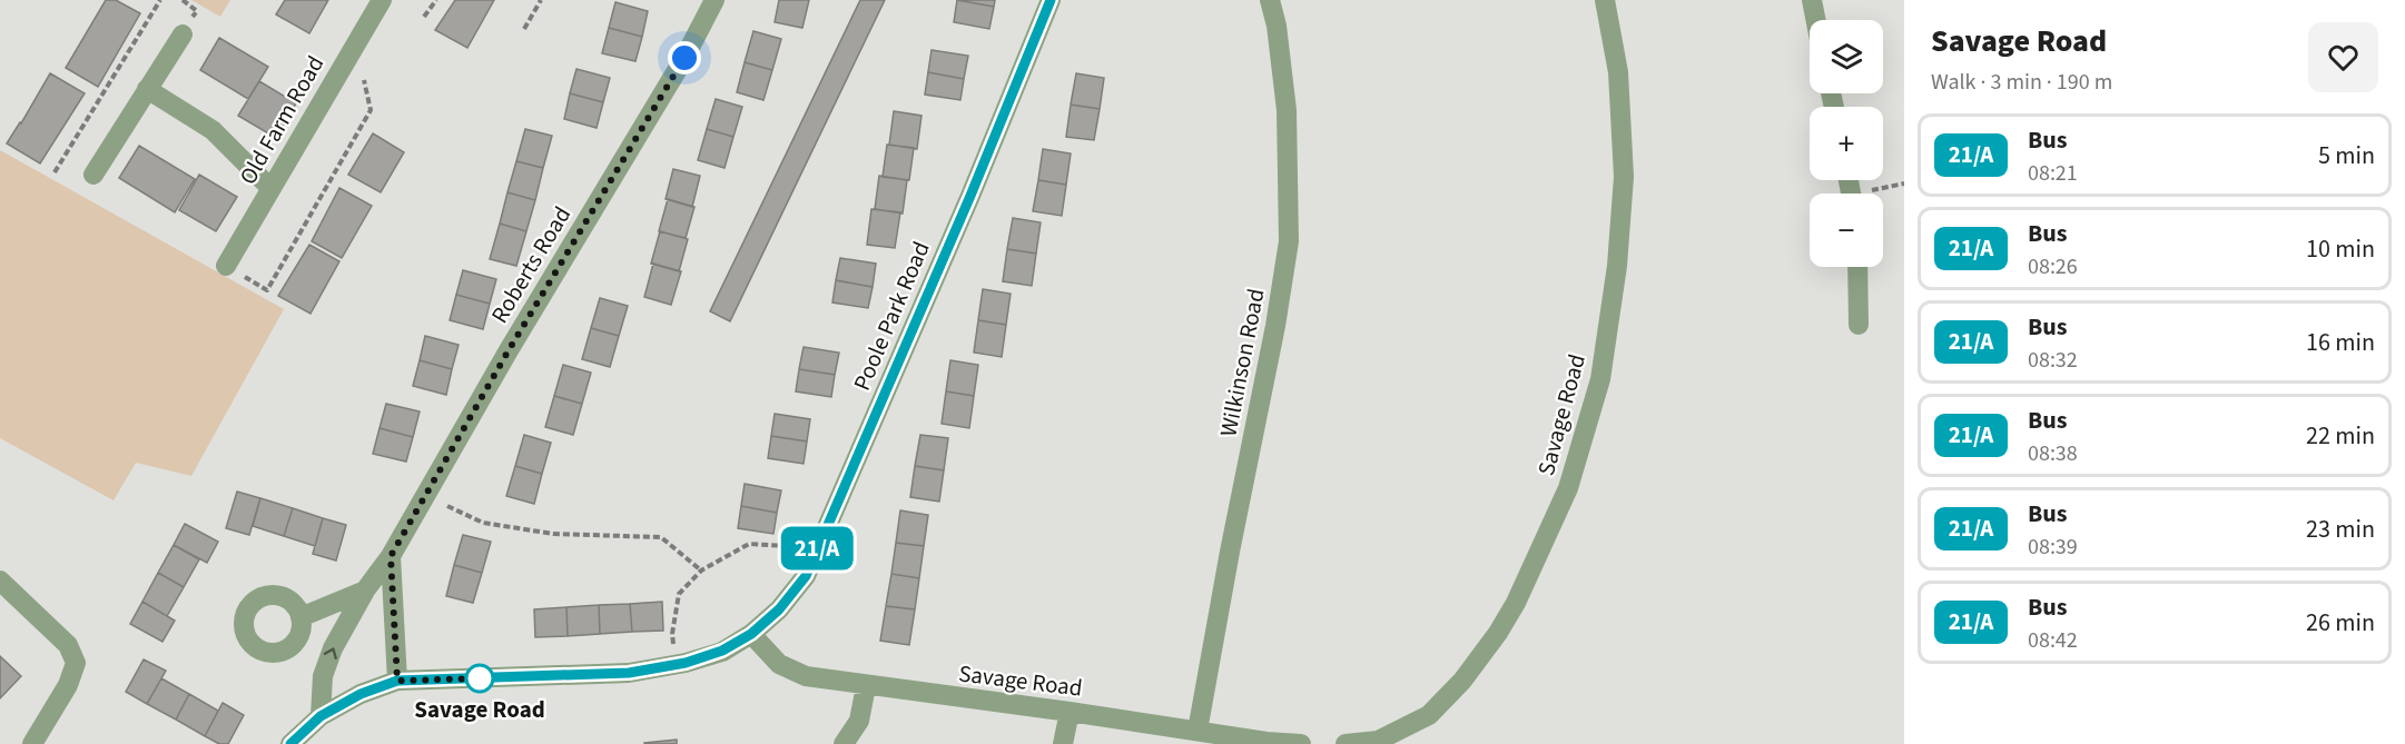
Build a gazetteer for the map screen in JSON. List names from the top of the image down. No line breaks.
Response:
{"streets":{"street":["Old Farm Road","Roberts Road","Poole Park Road","Wilkinson Road","Savage Road"]},"crossings":[["Poole Park Road","Savage Road"],["Wilkinson Road","Savage Road"]],"places":["Savage Road"],"lines":["bus line 21/A"],"page":{"on_map":"21/A","heading":["Savage Road","Walk · 3 min · 190 m"],"map_buttons":["+","−"],"list":[{"mark":"21/A","name":"Bus","note":"08:21","value":"5 min"},{"mark":"21/A","name":"Bus","note":"08:26","value":"10 min"},{"mark":"21/A","name":"Bus","note":"08:32","value":"16 min"},{"mark":"21/A","name":"Bus","note":"08:38","value":"22 min"},{"mark":"21/A","name":"Bus","note":"08:39","value":"23 min"},{"mark":"21/A","name":"Bus","note":"08:42","value":"26 min"}]}}
